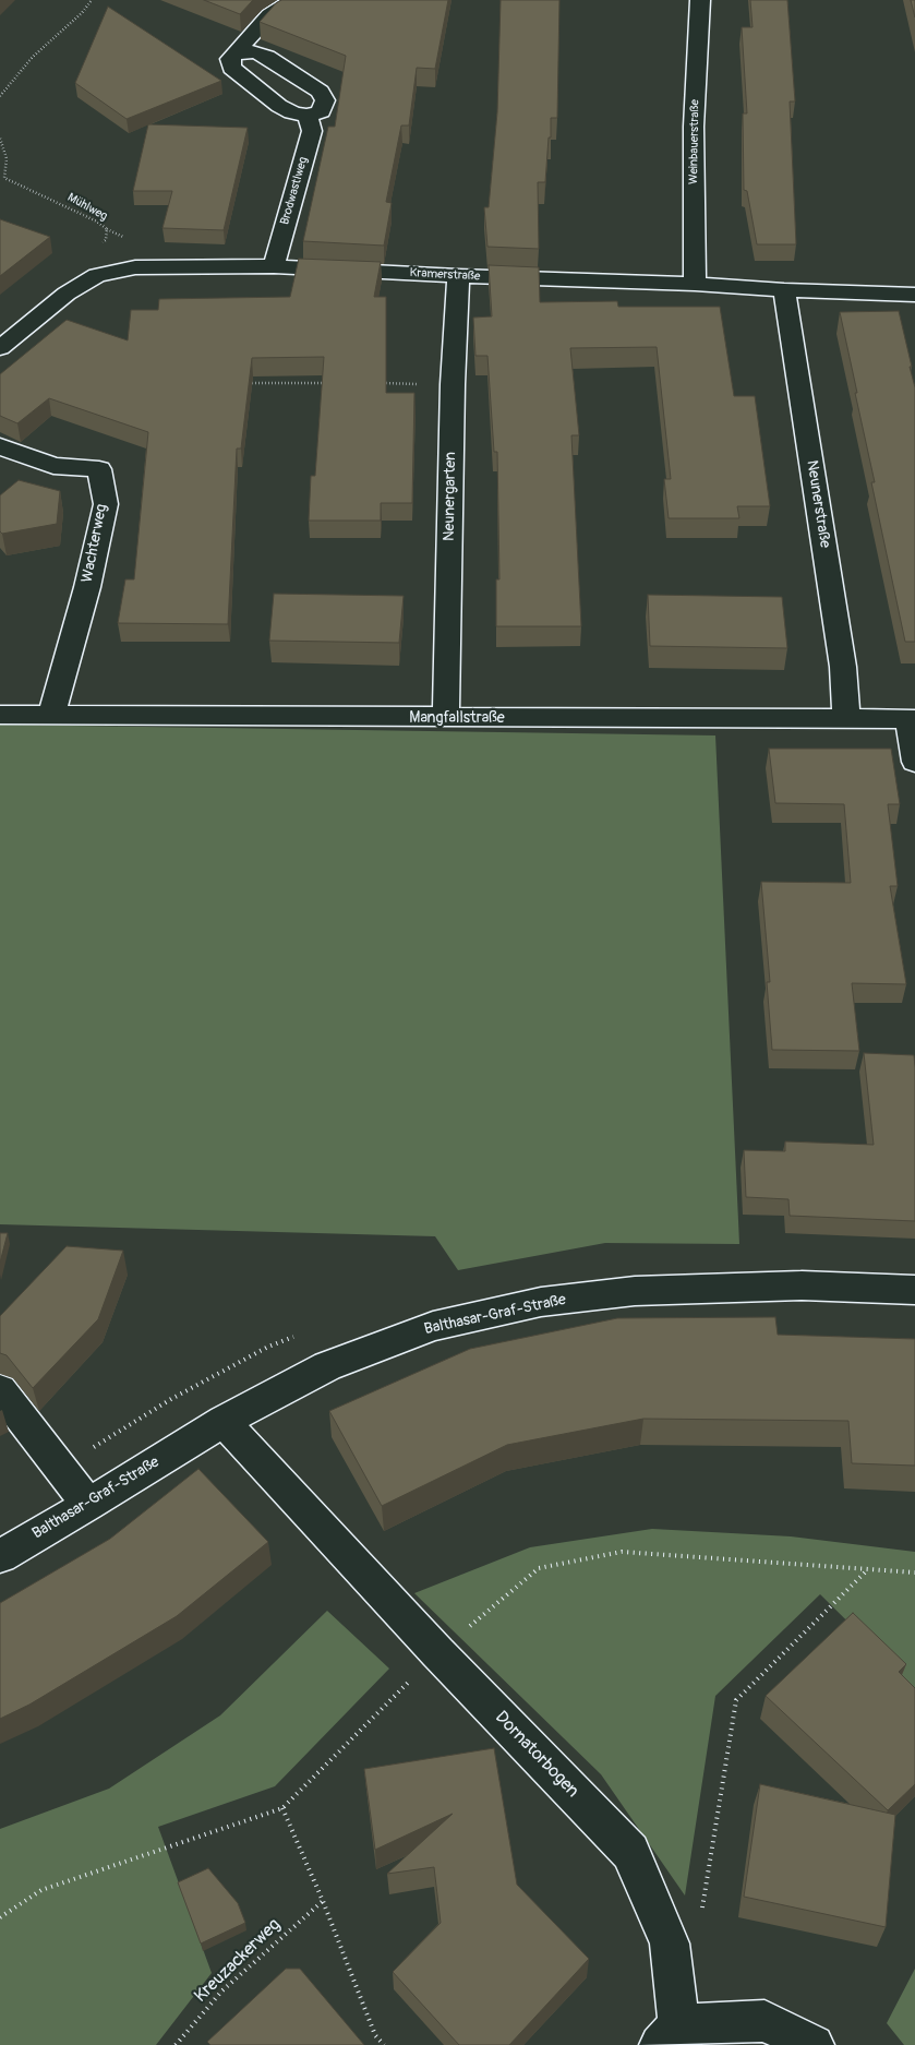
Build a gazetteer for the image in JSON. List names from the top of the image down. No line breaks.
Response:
{"streets":{"street":["Weinbauerstraße","Brodwastlweg","Kramerstraße","Neunergarten","Neunerstraße","Wachterweg","Mangfallstraße","Balthasar-Graf-Straße","Dornatorbogen"],"path":["Mühlweg","Kreuzackerweg"]},"crossings":[["Weinbauerstraße","Kramerstraße"],["Brodwastlweg","Kramerstraße"],["Mühlweg","Kramerstraße"],["Kramerstraße","Neunergarten"],["Kramerstraße","Neunerstraße"],["Neunergarten","Mangfallstraße"],["Neunerstraße","Mangfallstraße"],["Wachterweg","Mangfallstraße"],["Balthasar-Graf-Straße","Dornatorbogen"]]}
